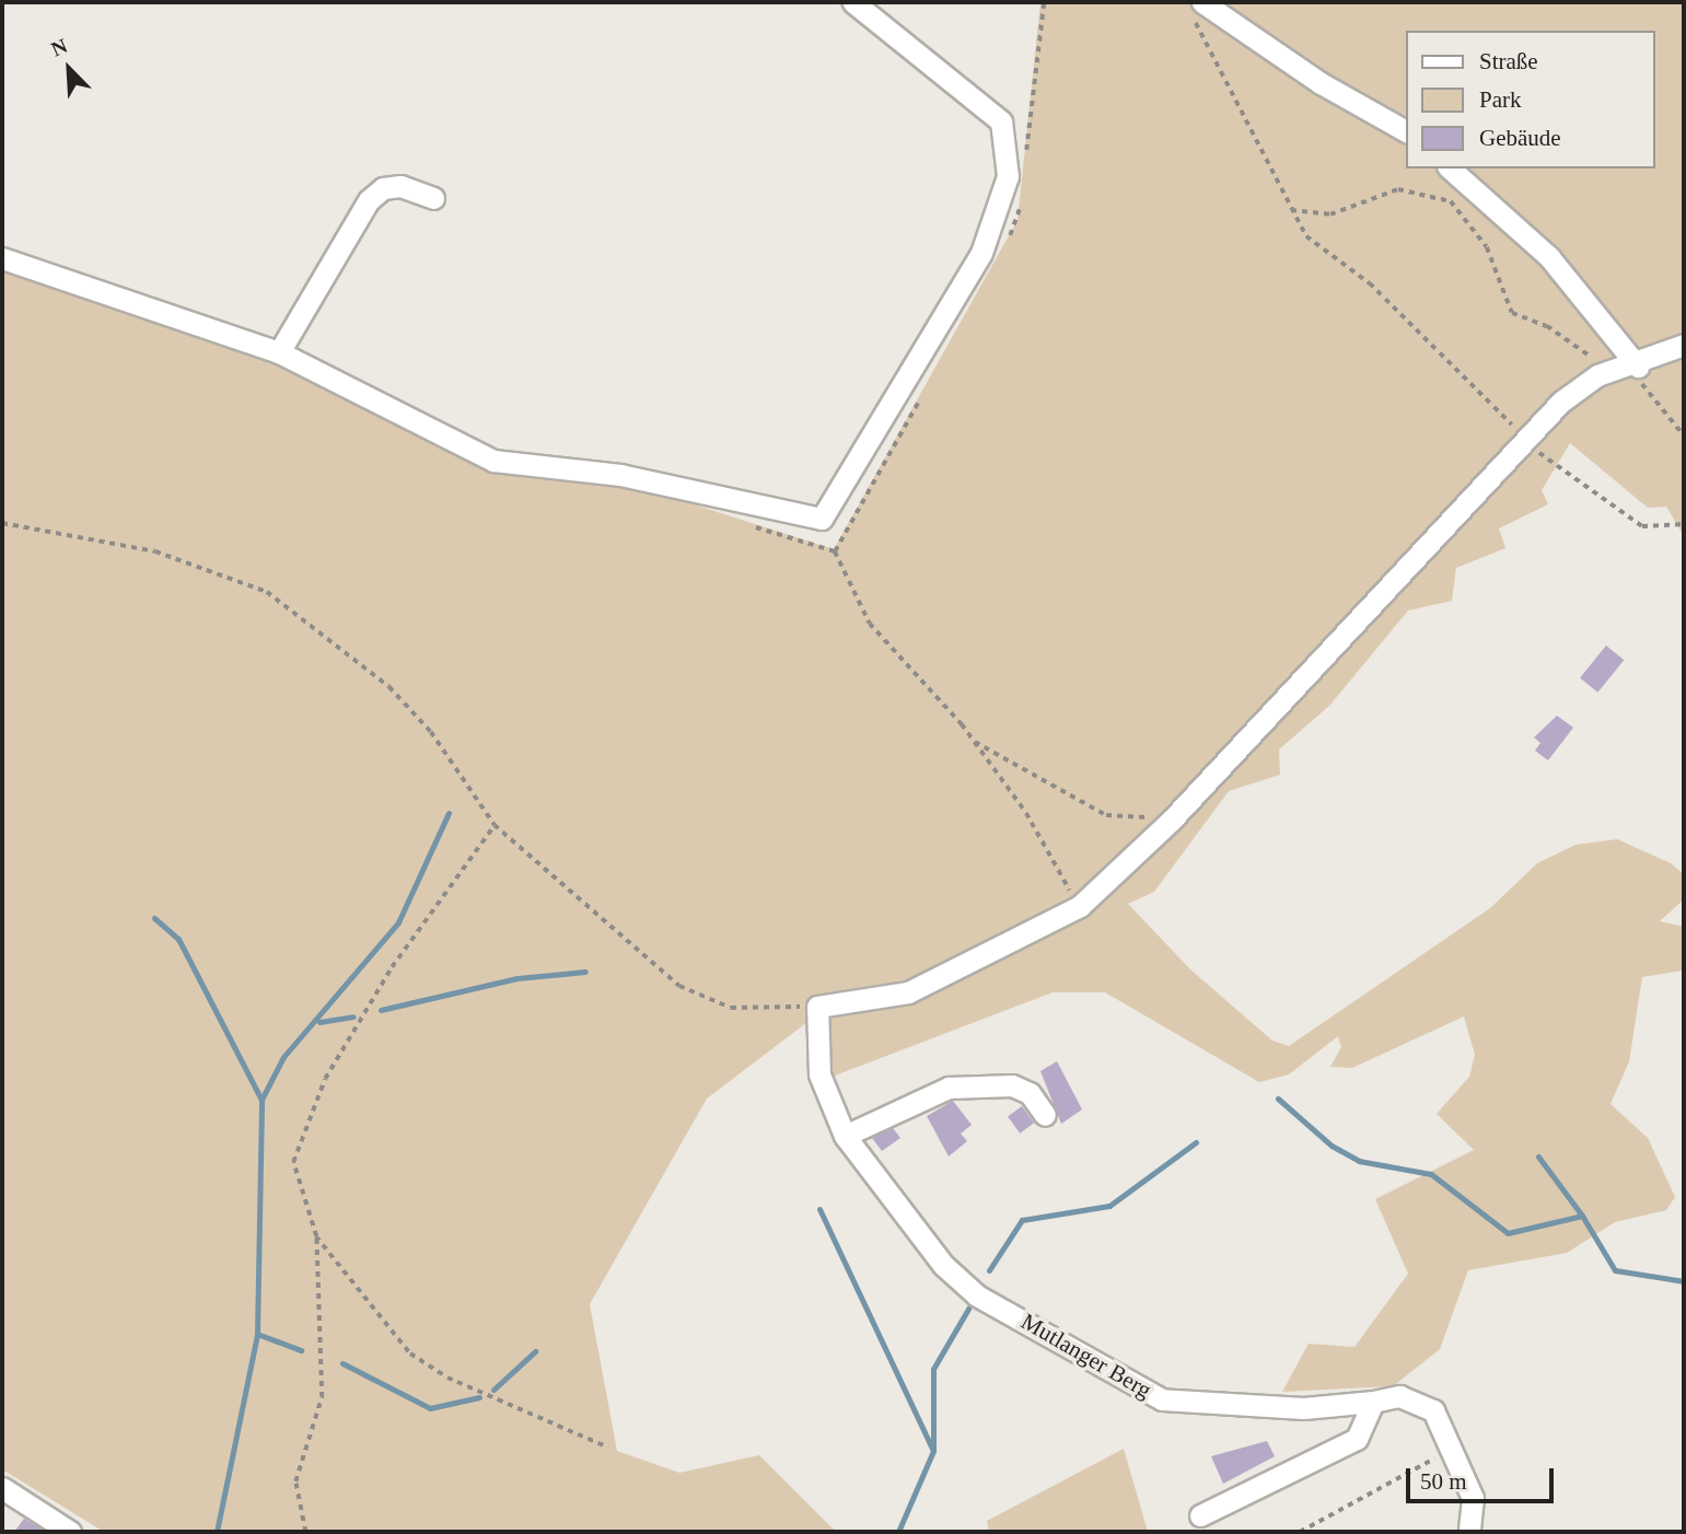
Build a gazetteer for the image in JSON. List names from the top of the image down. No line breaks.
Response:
{"streets":{"street":["Mutlanger Berg"]},"legend":["Straße","Park","Gebäude"],"scale_bar":"50 m","north":"top left"}
